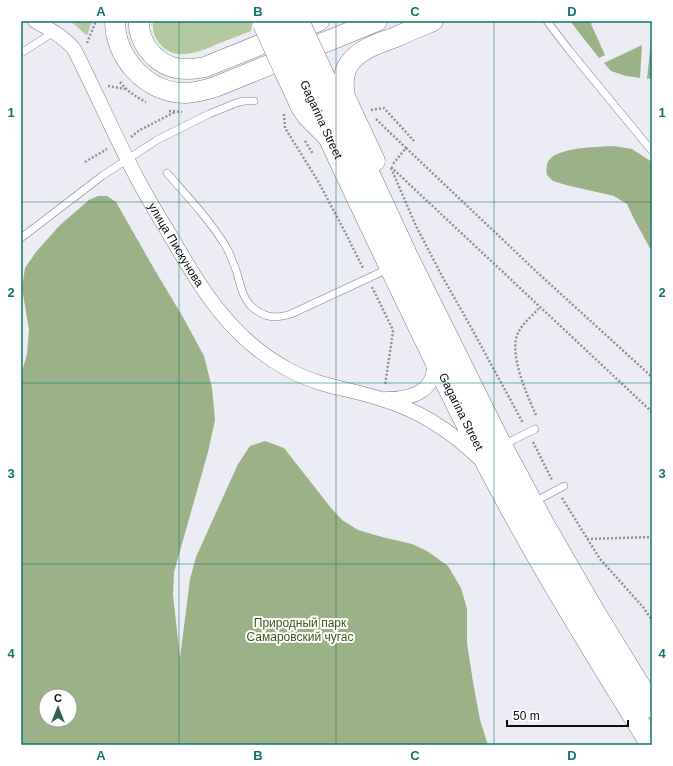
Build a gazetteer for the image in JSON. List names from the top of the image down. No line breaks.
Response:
{"streets":{"main road":["Gagarina Street"],"street":["улица Пискунова"]},"crossings":[["Gagarina Street","улица Пискунова"]],"parks":["Природный парк Самаровский чугас"],"scale_bar":"50 m","north":"top","grid":{"columns":["A","B","C","D"],"rows":["1","2","3","4"]}}
